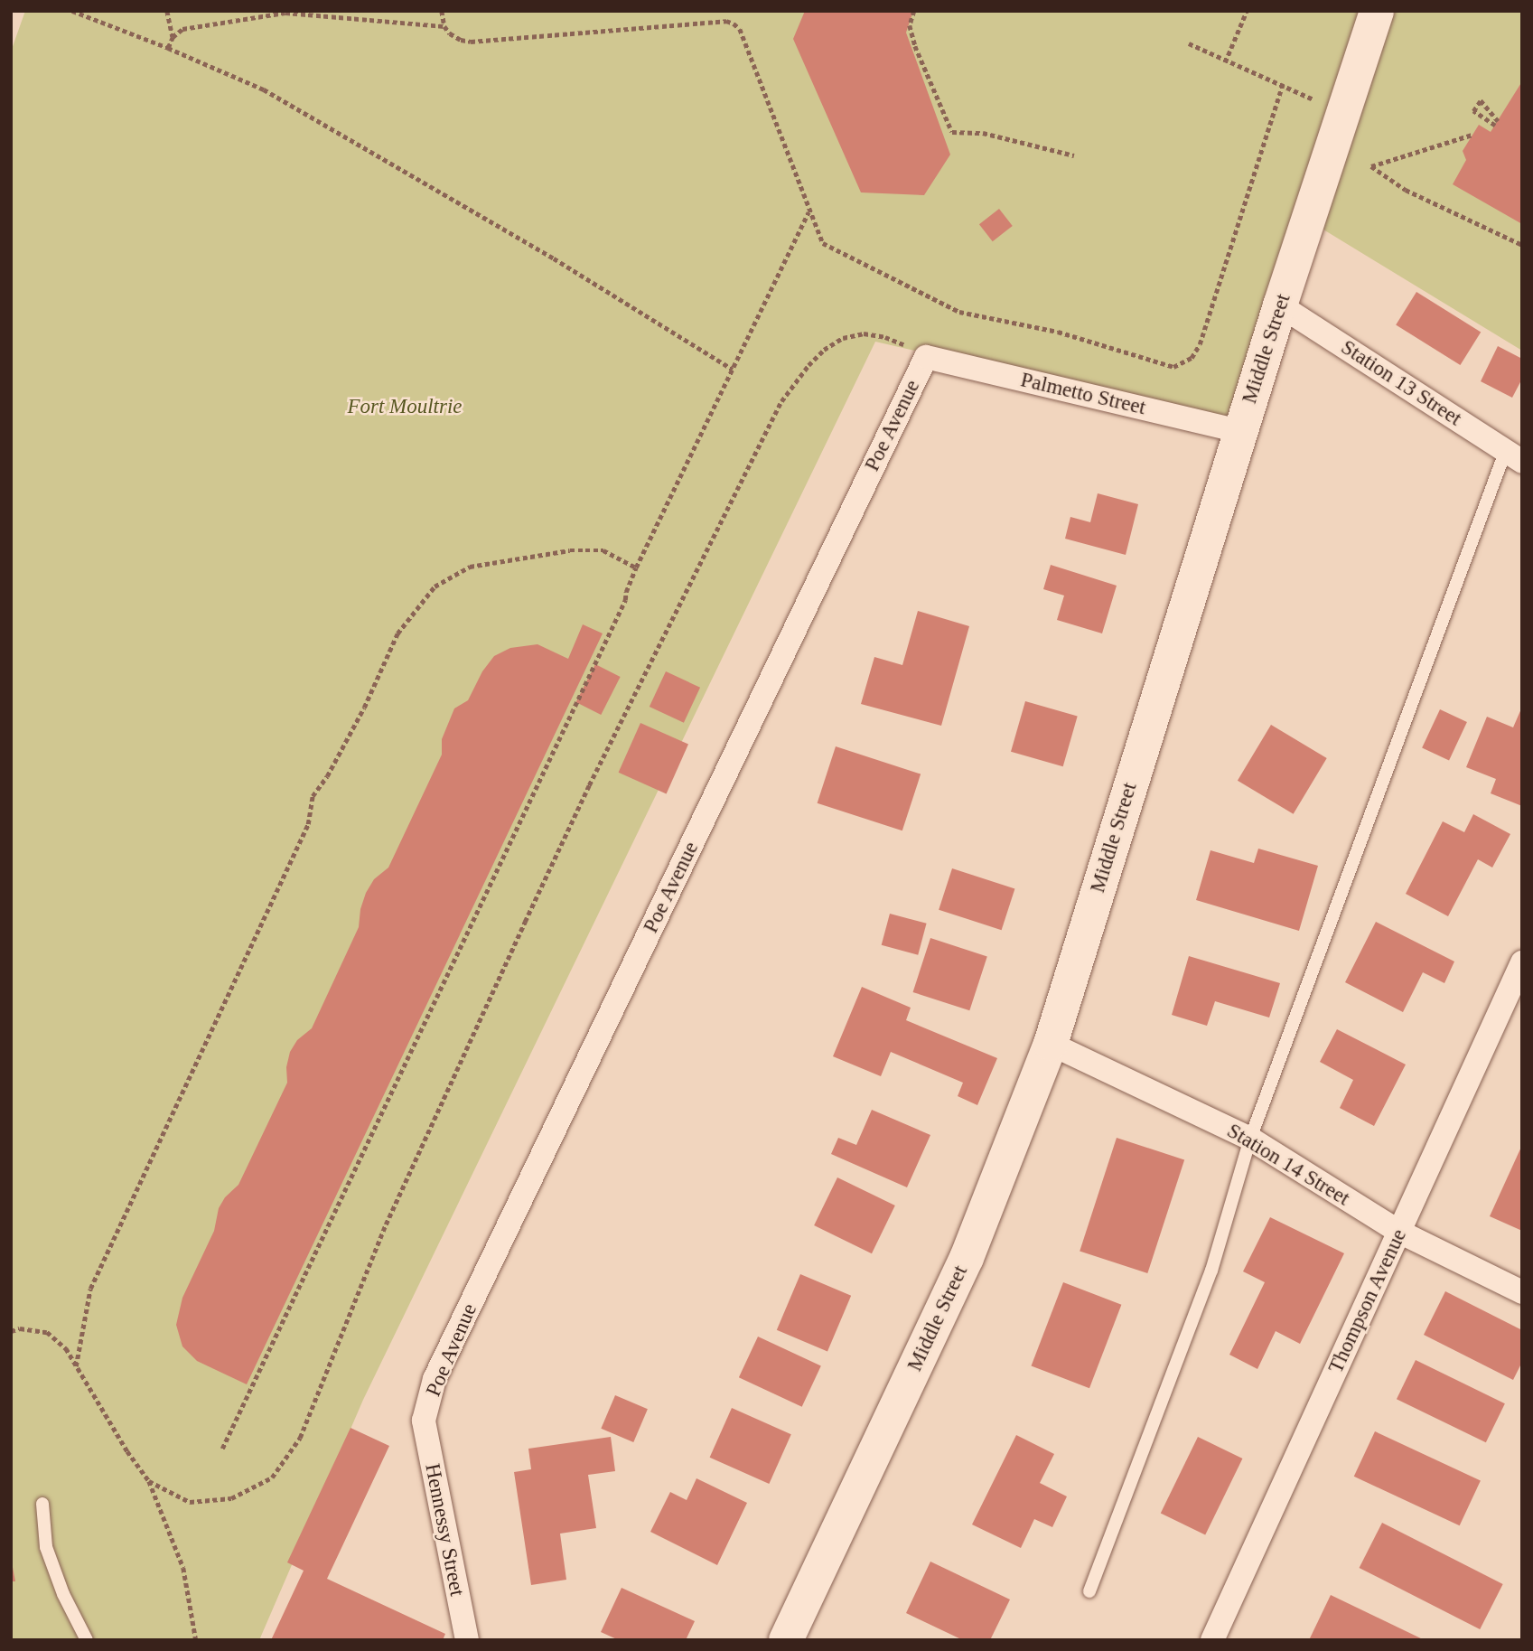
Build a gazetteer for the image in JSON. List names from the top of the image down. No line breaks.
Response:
{"streets":{"street":["Middle Street","Station 13 Street","Palmetto Street","Poe Avenue","Station 14 Street","Thompson Avenue","Hennessy Street"]},"crossings":[["Middle Street","Station 13 Street"],["Middle Street","Palmetto Street"],["Middle Street","Station 14 Street"],["Palmetto Street","Poe Avenue"],["Poe Avenue","Hennessy Street"],["Station 14 Street","Thompson Avenue"]],"parks":["Fort Moultrie"]}
